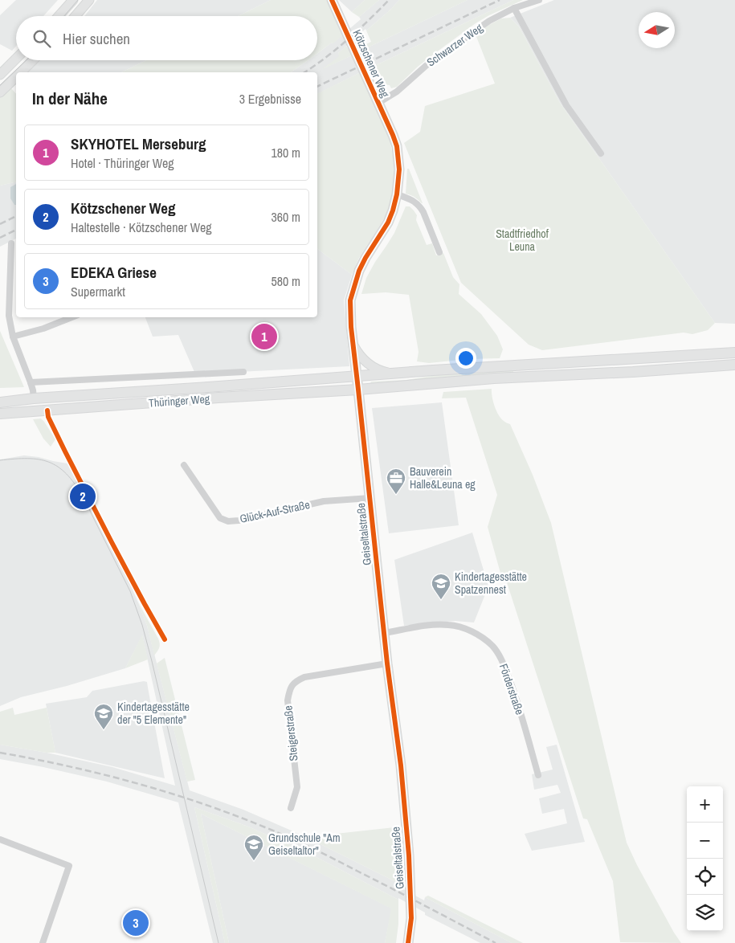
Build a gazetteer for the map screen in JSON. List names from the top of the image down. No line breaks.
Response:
{"streets":{"main road":["Thüringer Weg"],"street":["Schwarzer Weg","Kötzschener Weg","Glück-Auf-Straße","Geiseltalstraße","Förderstraße","Steigerstraße"]},"crossings":[["Schwarzer Weg","Kötzschener Weg"],["Kötzschener Weg","Geiseltalstraße"],["Thüringer Weg","Geiseltalstraße"],["Glück-Auf-Straße","Geiseltalstraße"],["Geiseltalstraße","Förderstraße"],["Geiseltalstraße","Steigerstraße"]],"parks":["Stadtfriedhof Leuna"],"places":{"office":["Bauverein Halle&Leuna eg"],"school or university":["Kindertagesstätte Spatzennest","Kindertagesstätte der \"5 Elemente\"","Grundschule \"Am Geiseltaltor\""]},"north":"left","page":{"search":"Hier suchen","heading":["In der Nähe","3 Ergebnisse"],"list":[{"mark":"1","name":"SKYHOTEL Merseburg","note":"Hotel · Thüringer Weg","value":"180 m"},{"mark":"2","name":"Kötzschener Weg","note":"Haltestelle · Kötzschener Weg","value":"360 m"},{"mark":"3","name":"EDEKA Griese","note":"Supermarkt","value":"580 m"}],"pins":["1","2","3"],"map_buttons":["+","−"]}}
